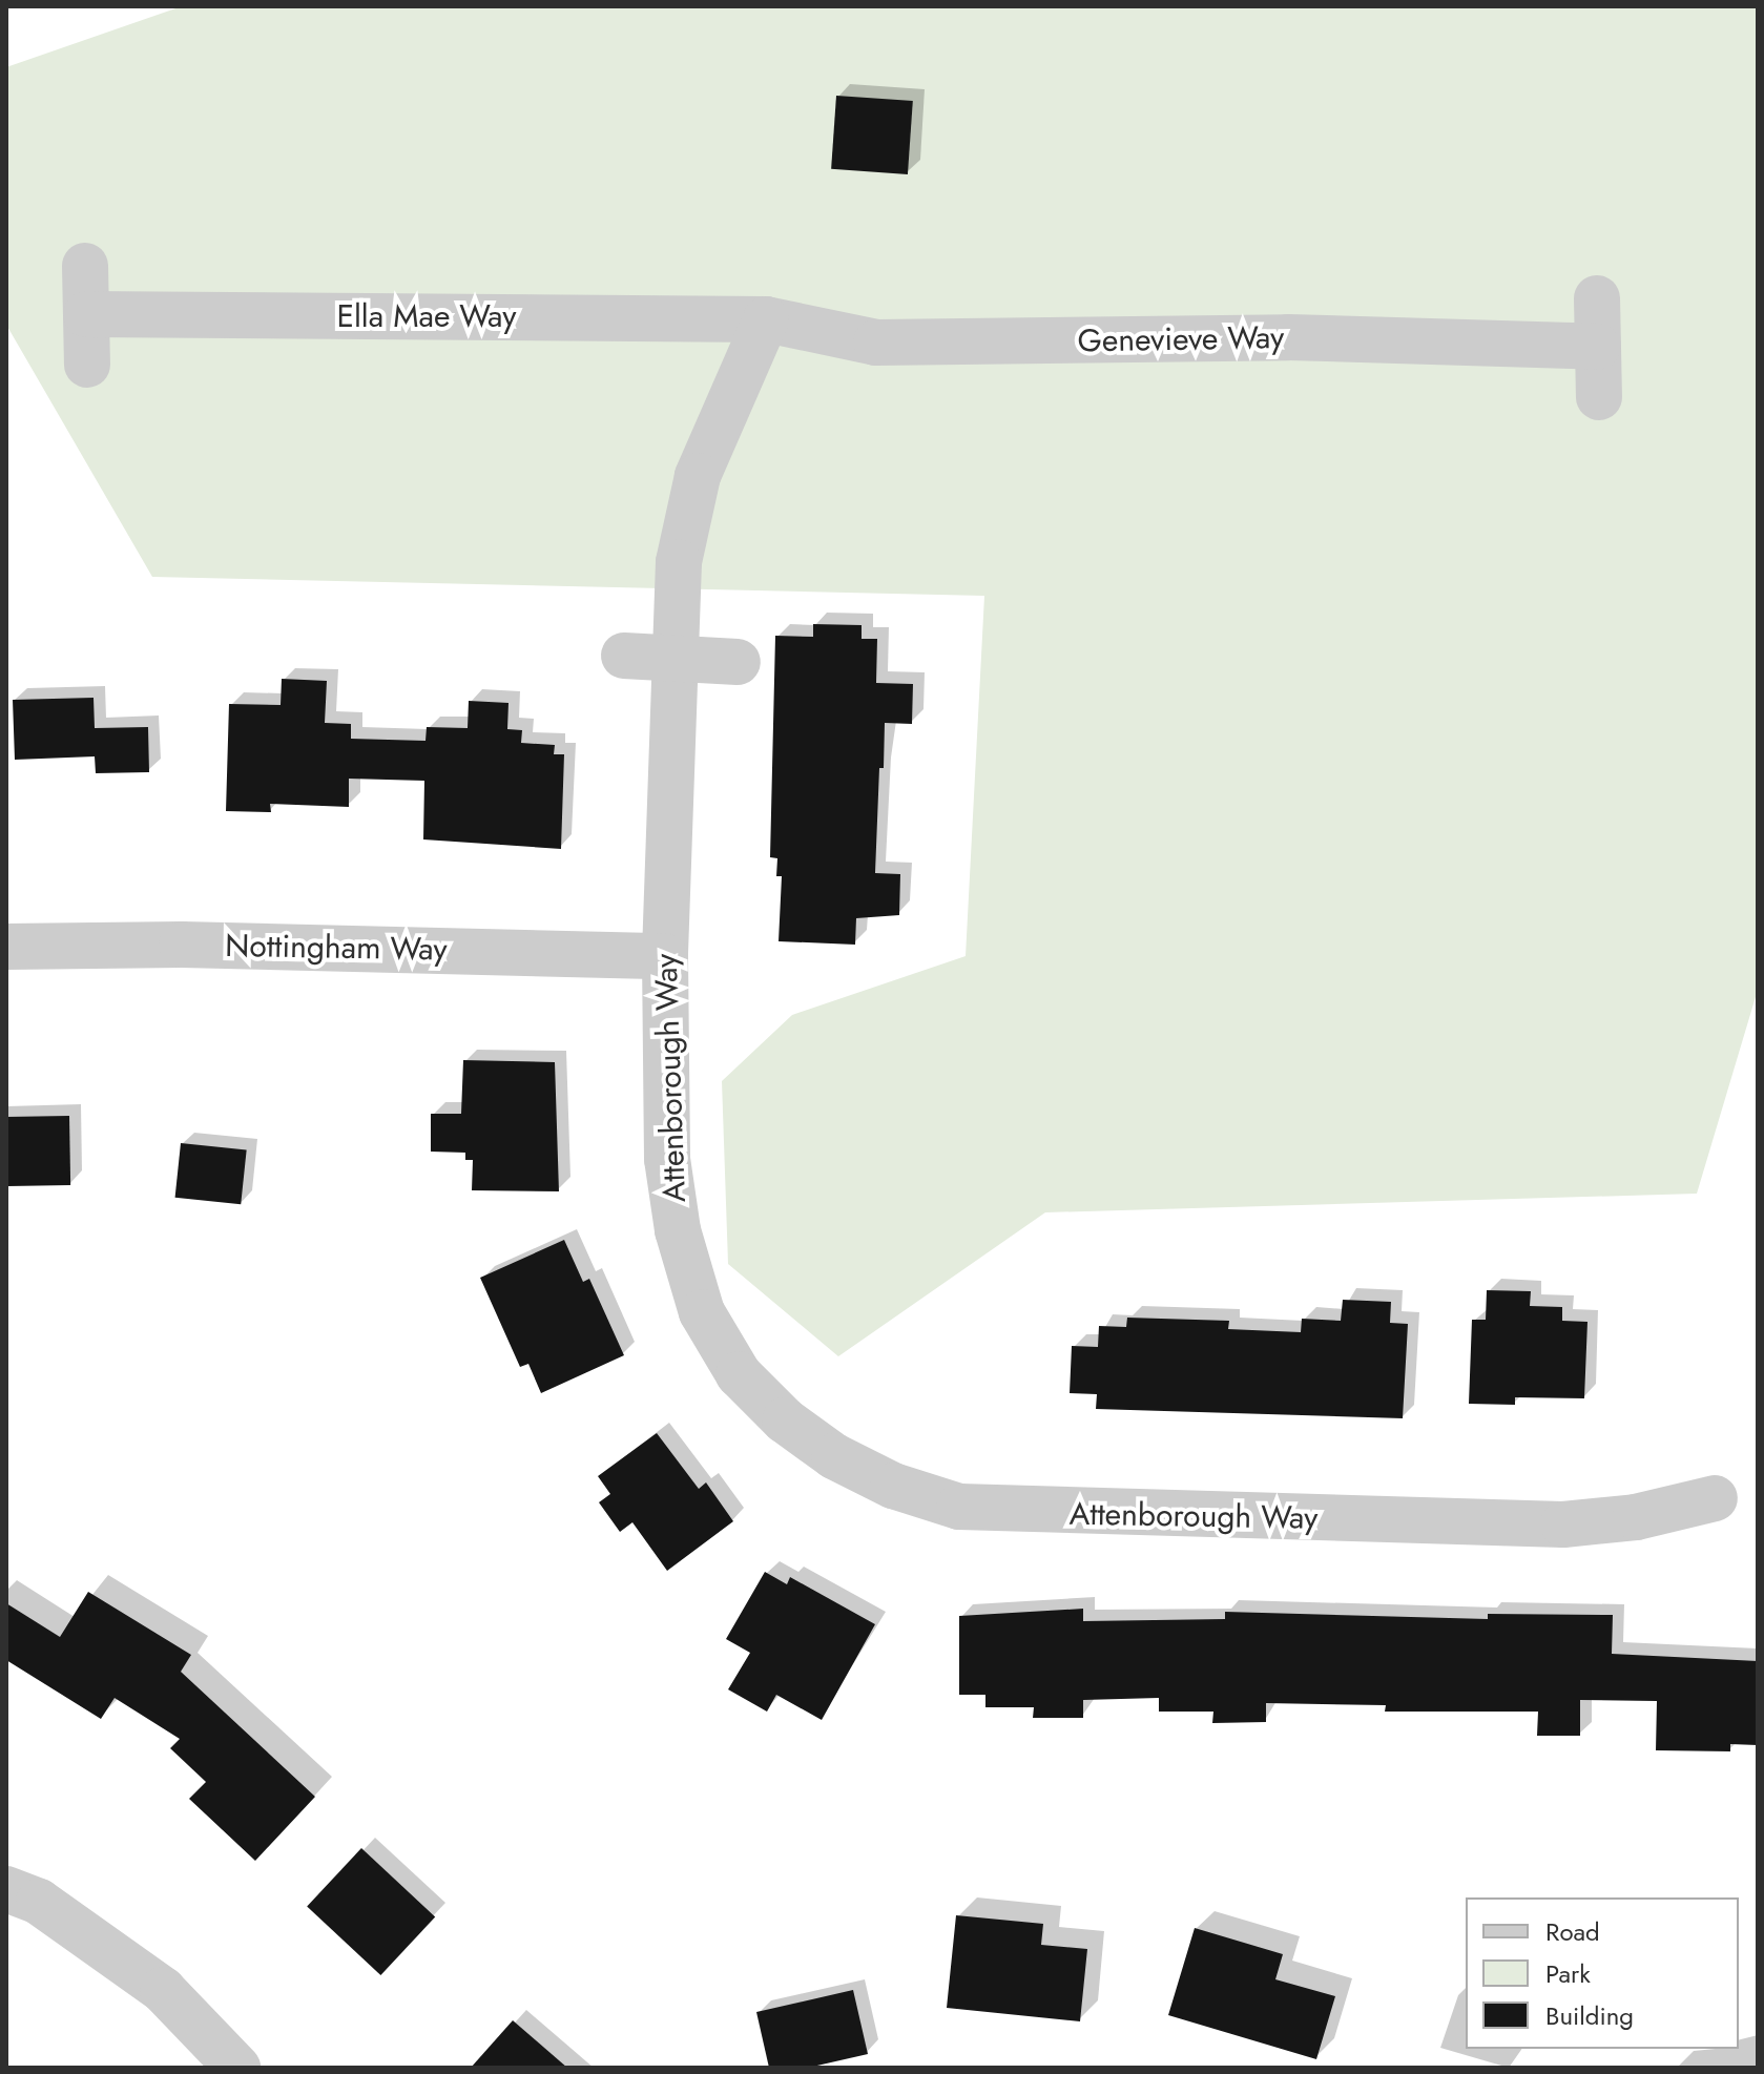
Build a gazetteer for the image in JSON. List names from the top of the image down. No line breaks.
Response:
{"streets":{"street":["Ella Mae Way","Genevieve Way","Nottingham Way","Attenborough Way"]},"crossings":[["Ella Mae Way","Genevieve Way"],["Ella Mae Way","Attenborough Way"],["Genevieve Way","Attenborough Way"],["Nottingham Way","Attenborough Way"]],"legend":["Road","Park","Building"]}
